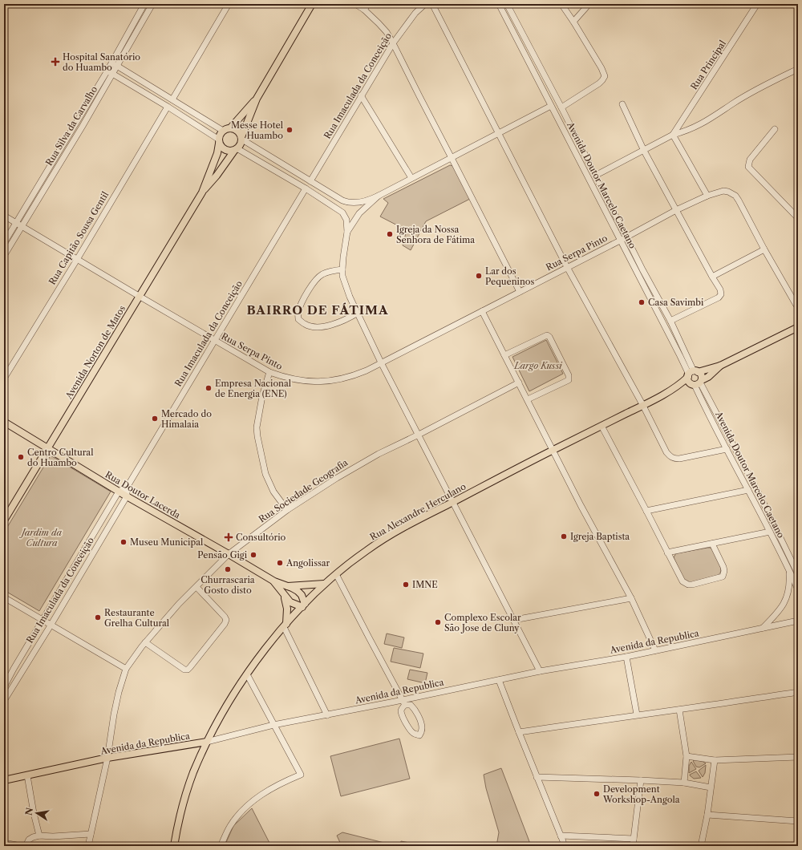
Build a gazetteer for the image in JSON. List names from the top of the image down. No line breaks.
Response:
{"streets":{"main road":["Avenida Doutor Marcelo Caetano","Avenida Norton de Matos","Rua Doutor Lacerda","Rua Alexandre Herculano","Avenida da Republica"],"street":["Rua Principal","Rua Imaculada da Conceição","Rua Silva da Carvalho","Rua Capitão Sousa Gentil","Rua Serpa Pinto","Rua Sociedade Geografia"]},"crossings":[["Rua Imaculada da Conceição","Rua Serpa Pinto"],["Rua Imaculada da Conceição","Rua Doutor Lacerda"],["Rua Silva da Carvalho","Rua Serpa Pinto"],["Avenida Doutor Marcelo Caetano","Rua Serpa Pinto"],["Avenida Doutor Marcelo Caetano","Rua Alexandre Herculano"],["Rua Capitão Sousa Gentil","Rua Serpa Pinto"],["Rua Serpa Pinto","Avenida Norton de Matos"],["Avenida Norton de Matos","Rua Doutor Lacerda"],["Rua Sociedade Geografia","Rua Doutor Lacerda"],["Rua Sociedade Geografia","Avenida da Republica"],["Rua Doutor Lacerda","Rua Alexandre Herculano"],["Rua Alexandre Herculano","Avenida da Republica"]],"districts":["BAIRRO DE FÁTIMA"],"parks":["Largo Kussi","Jardim da Cultura"],"places":{"health":["Hospital Sanatório do Huambo","Consultório"],"other":["Messe Hotel Huambo","Igreja da Nossa Senhora de Fátima","Lar dos Pequeninos","Casa Savimbi","Empresa Nacional de Energia (ENE)","Mercado do Himalaia","Centro Cultural do Huambo","Igreja Baptista","Museu Municipal","Pensão Gigi","Angolissar","Churrascaria Gosto disto","IMNE","Restaurante Grelha Cultural","Complexo Escolar São Jose de Cluny","Development Workshop-Angola"]},"north":"left"}
